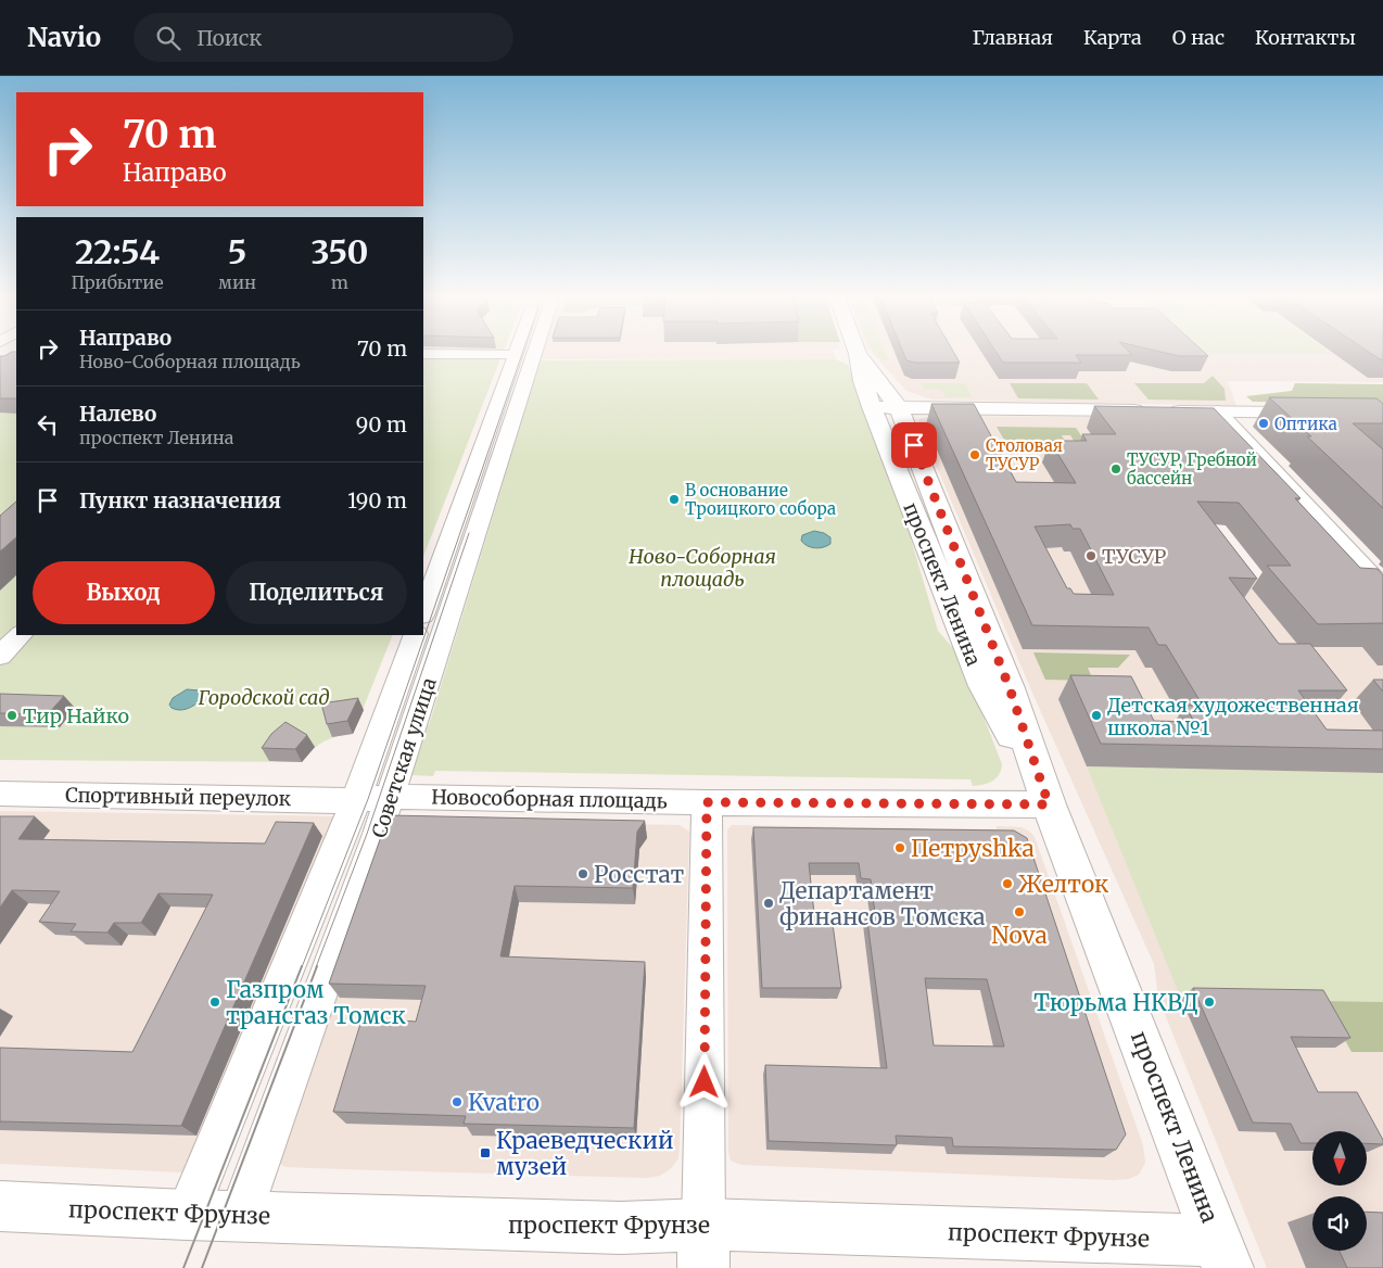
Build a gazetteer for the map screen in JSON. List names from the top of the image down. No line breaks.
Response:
{"streets":{"main road":["проспект Ленина","проспект Фрунзе"],"street":["Советская улица","Спортивный переулок","Новособорная площадь"]},"crossings":[["проспект Ленина","проспект Фрунзе"],["Советская улица","Спортивный переулок"],["Советская улица","Новособорная площадь"],["Советская улица","проспект Фрунзе"],["Спортивный переулок","Новособорная площадь"]],"parks":["Ново-Соборная площадь","Городской сад"],"places":{"other":["Оптика","Столовая ТУСУР","ТУСУР, Гребной бассейн","В основание Троицкого собора","ТУСУР","Тир Найко","Детская художественная школа №1","Петруshka","Росстат","Желток","Департамент финансов Томска","Nova","Газпром трансгаз Томск","Тюрьма НКВД","Kvatro"],"transit":["Краеведческий музей"]},"north":"bottom","page":{"header":"Navio","search":"Поиск","nav":["Главная","Карта","О нас","Контакты"],"turn":["70 m","Направо"],"eta":["22:54","Прибытие","5","мин","350","m"],"list":[{"name":"Направо","note":"Ново-Соборная площадь","value":"70 m"},{"name":"Налево","note":"проспект Ленина","value":"90 m"},{"name":"Пункт назначения","value":"190 m"}],"buttons":["Выход","Поделиться"]}}
